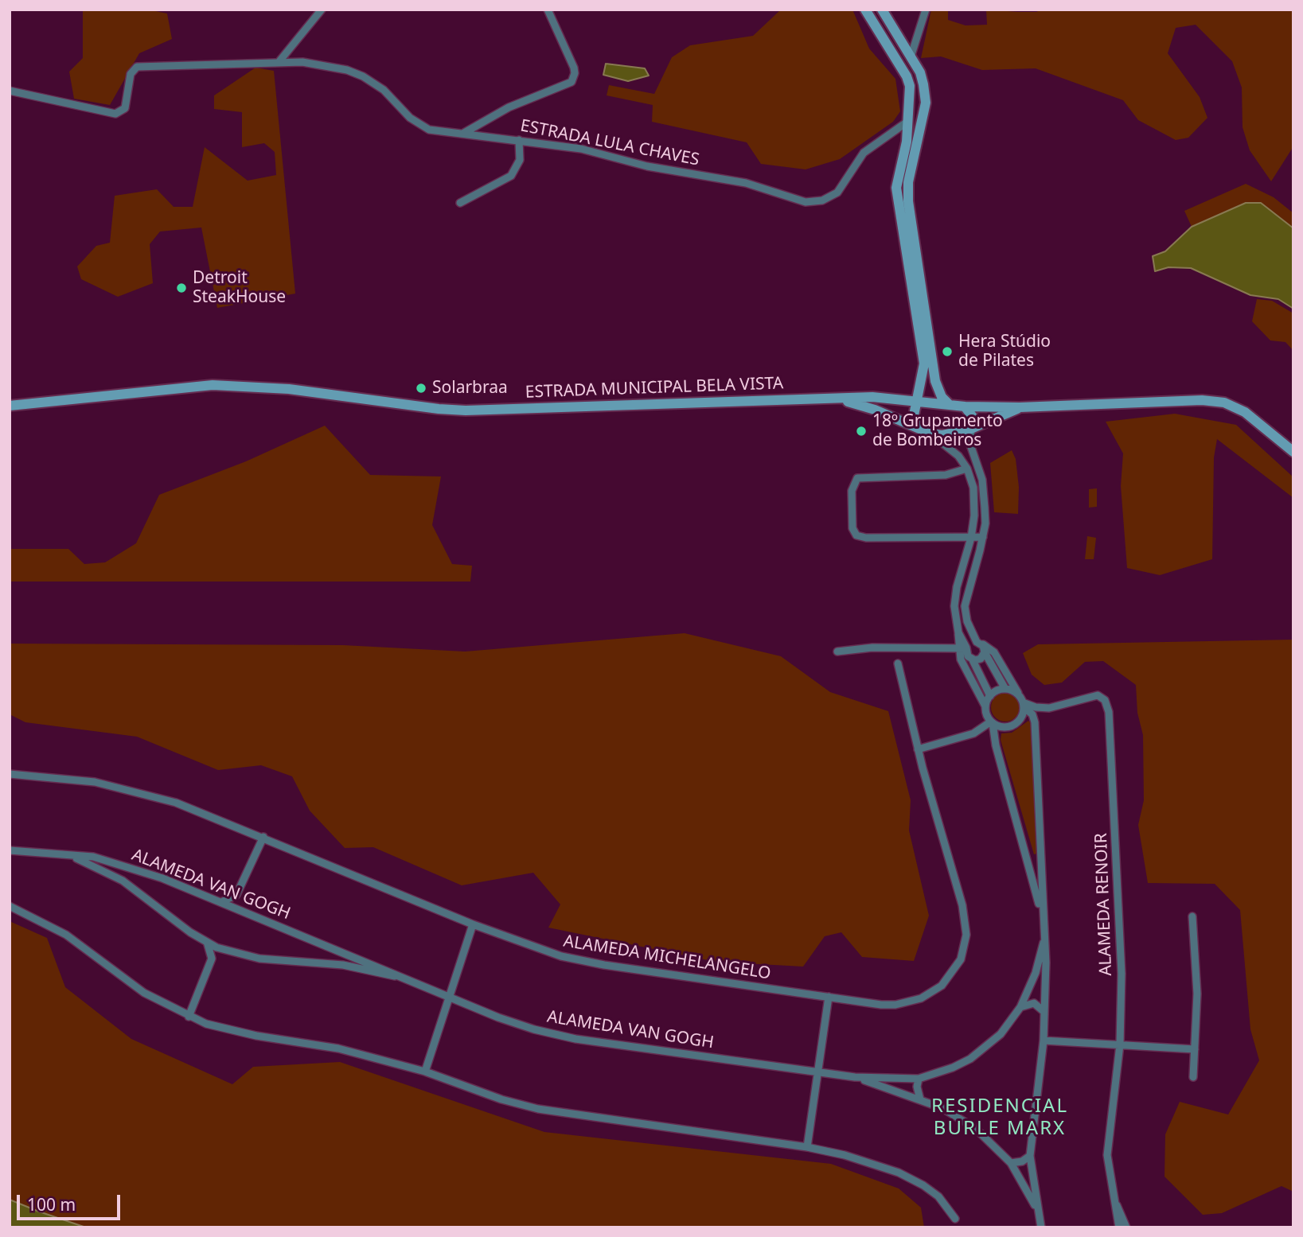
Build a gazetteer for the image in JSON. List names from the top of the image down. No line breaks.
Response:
{"streets":{"main road":["ESTRADA MUNICIPAL BELA VISTA"],"street":["ESTRADA LULA CHAVES","ALAMEDA VAN GOGH","ALAMEDA RENOIR","ALAMEDA MICHELANGELO"]},"districts":["RESIDENCIAL BURLE MARX"],"places":["Detroit SteakHouse","Hera Stúdio de Pilates","Solarbraa","18º Grupamento de Bombeiros"],"scale_bar":"100 m"}
